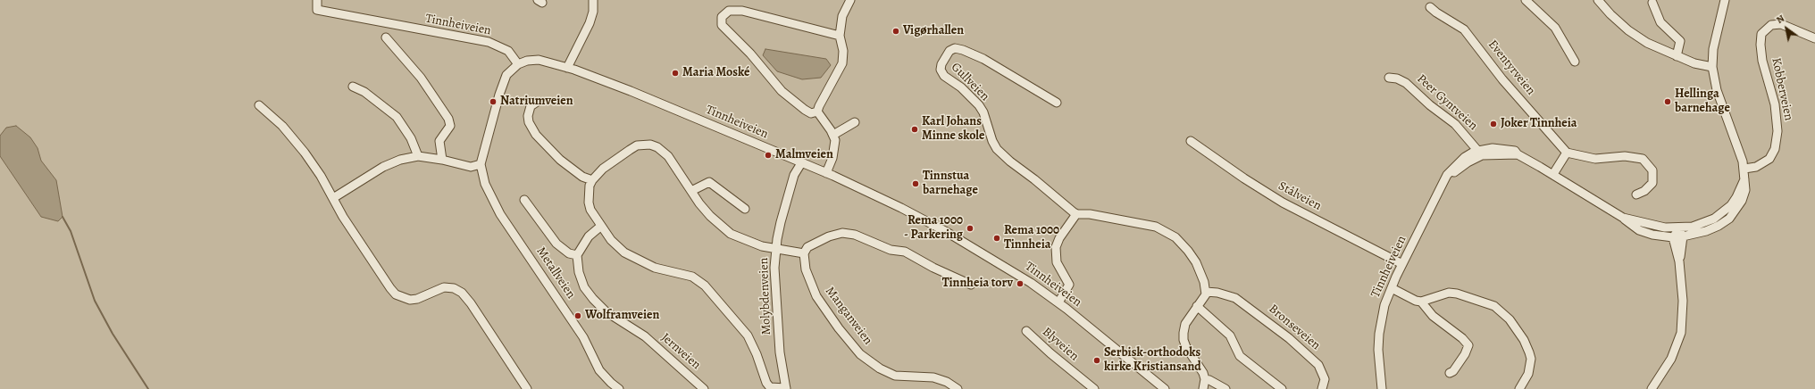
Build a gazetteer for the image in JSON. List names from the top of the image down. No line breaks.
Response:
{"streets":{"street":["Tinnheiveien","Eventyrveien","Gullveien","Kobberveien","Peer Gyntveien","Stålveien","Metallveien","Molybdenveien","Manganveien","Bronseveien","Blyveien","Jernveien"]},"crossings":[["Tinnheiveien","Peer Gyntveien"],["Tinnheiveien","Stålveien"],["Tinnheiveien","Metallveien"],["Tinnheiveien","Molybdenveien"]],"places":["Vigørhallen","Maria Moské","Natriumveien","Hellinga barnehage","Joker Tinnheia","Karl Johans Minne skole","Malmveien","Tinnstua barnehage","Rema 1000 - Parkering","Rema 1000 Tinnheia","Tinnheia torv","Wolframveien","Serbisk-orthodoks kirke Kristiansand"],"north":"top left"}
